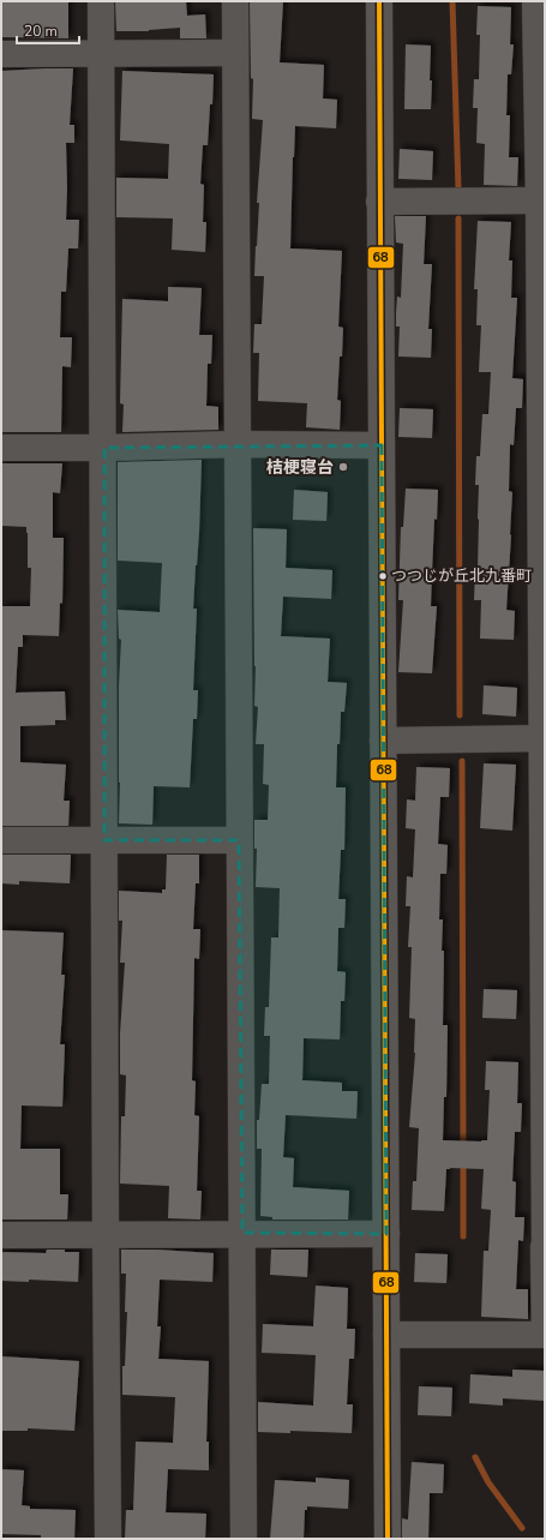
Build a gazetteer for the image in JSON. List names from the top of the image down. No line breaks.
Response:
{"places":["桔梗寝台","つつじが丘北九番町"],"lines":["transit line 68"],"scale_bar":"20 m"}
